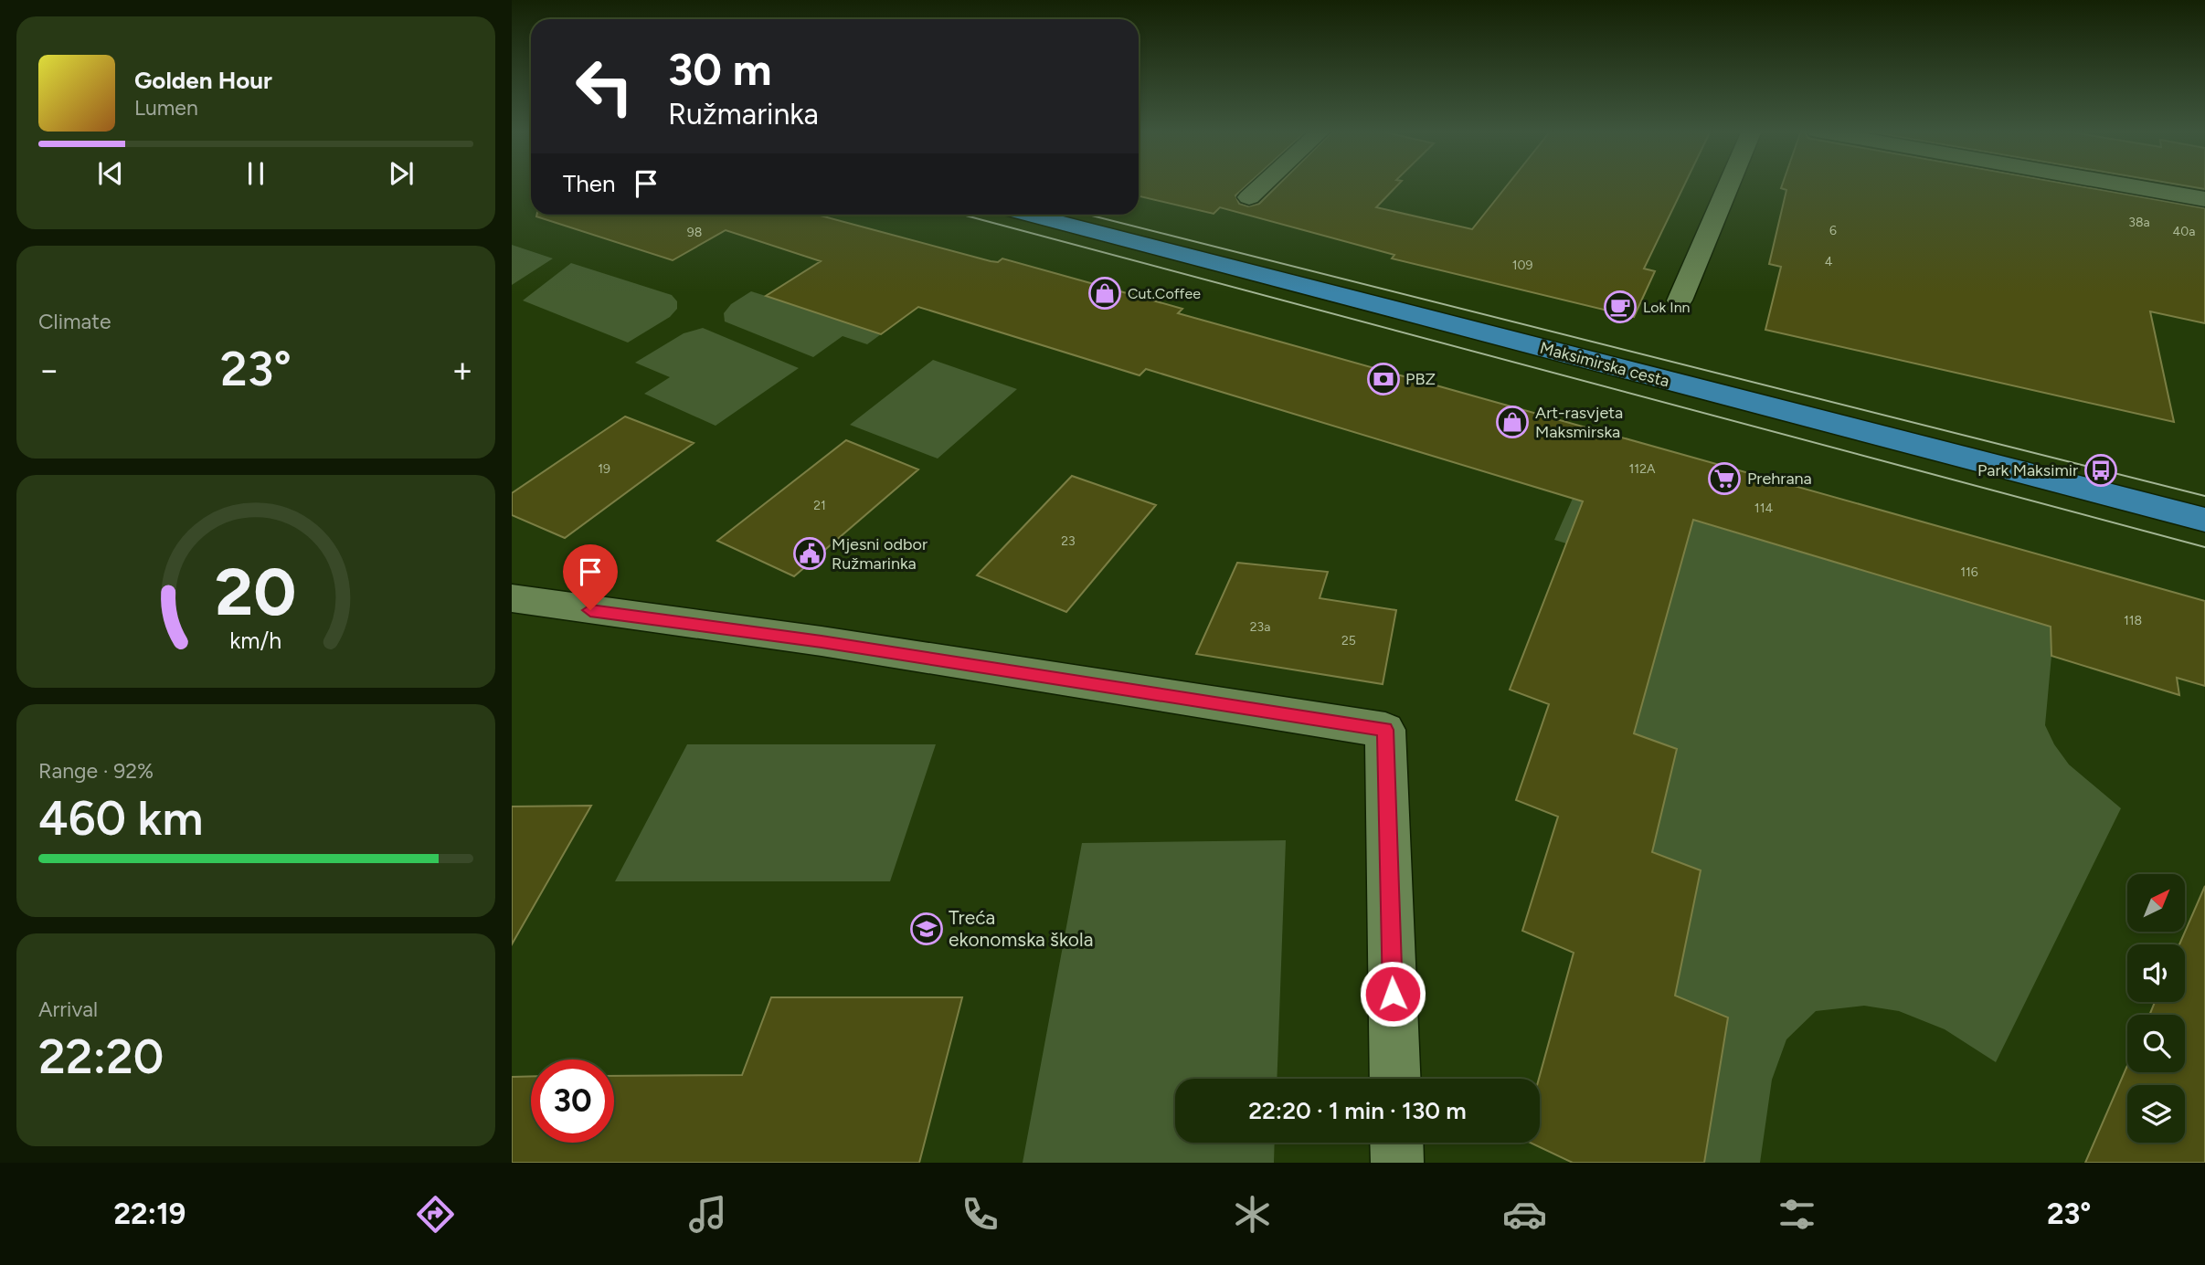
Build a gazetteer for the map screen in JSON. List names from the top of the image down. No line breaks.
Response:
{"streets":{"main road":["Maksimirska cesta"]},"places":{"shop":["Cut.Coffee","Art-rasvjeta Maksmirska"],"cafe":["Lok Inn"],"bank":["PBZ"],"bus stop":["Park Maksimir"],"supermarket":["Prehrana"],"public building":["Mjesni odbor Ružmarinka"],"school or university":["Treća ekonomska škola"]},"house_numbers":["38a","6","40a","98","4","109","19","112A","21","114","23","116","118","23a","25"],"north":"top right","page":{"turn":["30 m","Ružmarinka"],"song":["Golden Hour","Lumen"],"then":"Then","tile":["Climate",["Range · 92%","460 km"],["Arrival","22:20"]],"heat":["−","23°","+"],"limit":"30","trip":"22:20 · 1 min · 130 m","tabs":["22:19","23°"],"gauge":["20","km/h"]}}
